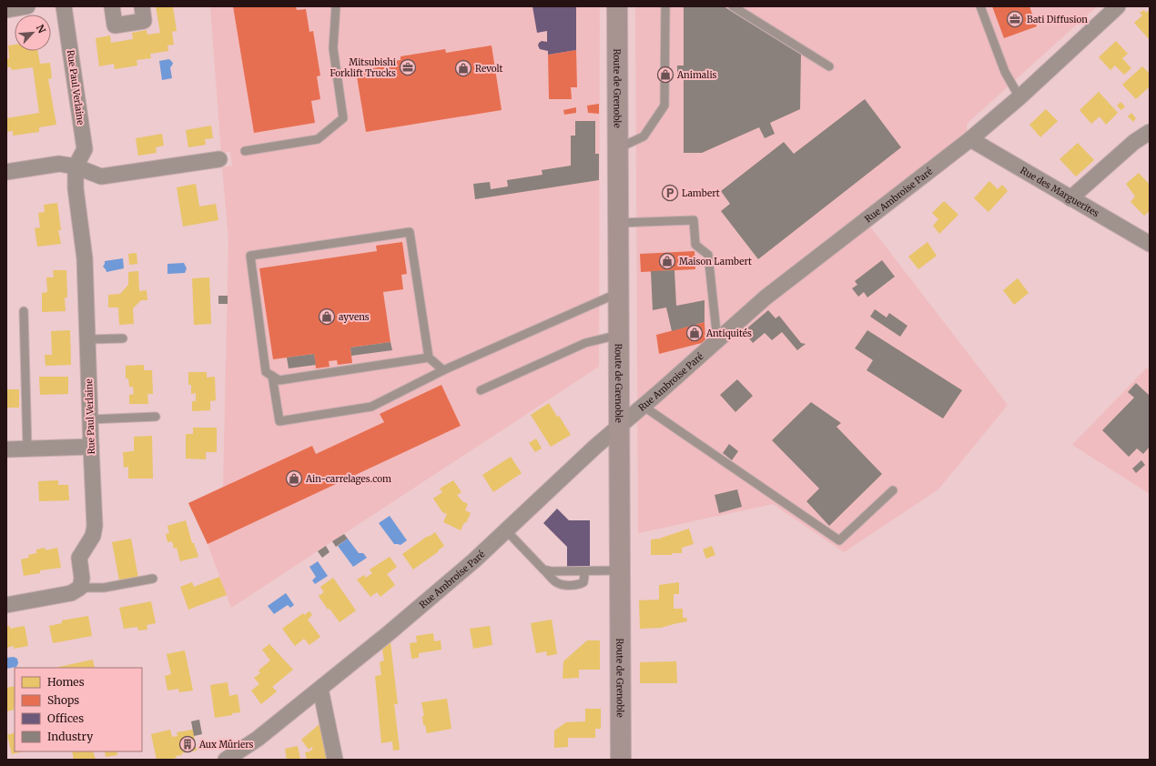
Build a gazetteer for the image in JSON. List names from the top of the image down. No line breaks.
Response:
{"streets":{"main road":["Route de Grenoble"],"street":["Rue Paul Verlaine","Rue des Marguerites","Rue Ambroise Paré"]},"crossings":[["Route de Grenoble","Rue Ambroise Paré"],["Rue des Marguerites","Rue Ambroise Paré"]],"places":{"office":["Bati Diffusion","Mitsubishi Forklift Trucks"],"shop":["Revolt","Animalis","Maison Lambert","ayvens","Antiquités","Ain-carrelages.com"],"parking":["Lambert"],"building":["Aux Mûriers"]},"legend":["Homes","Shops","Offices","Industry"],"north":"top right"}
